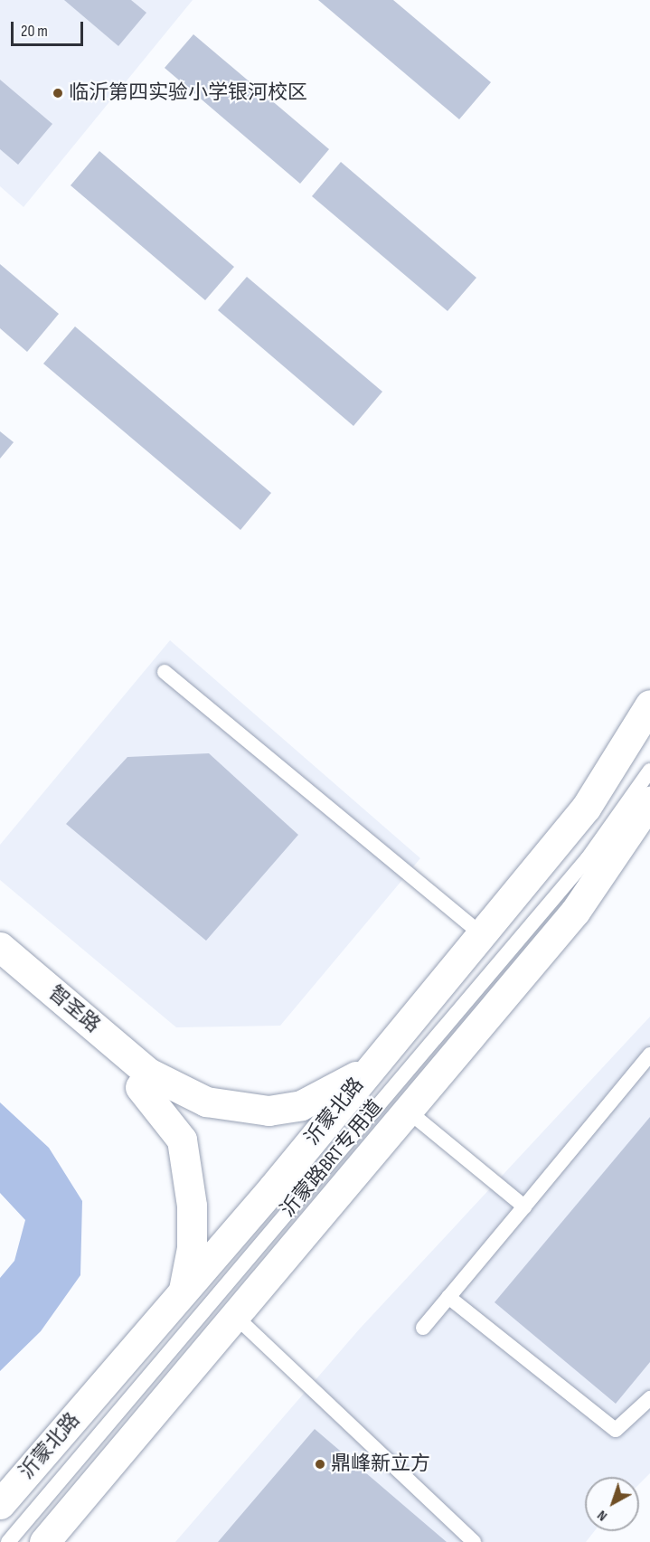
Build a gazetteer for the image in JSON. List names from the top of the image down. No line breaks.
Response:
{"streets":{"main road":["智圣路","沂蒙北路"],"lane":["沂蒙路BRT专用道"]},"places":["临沂第四实验小学银河校区","鼎峰新立方"],"scale_bar":"20 m","north":"bottom left"}
